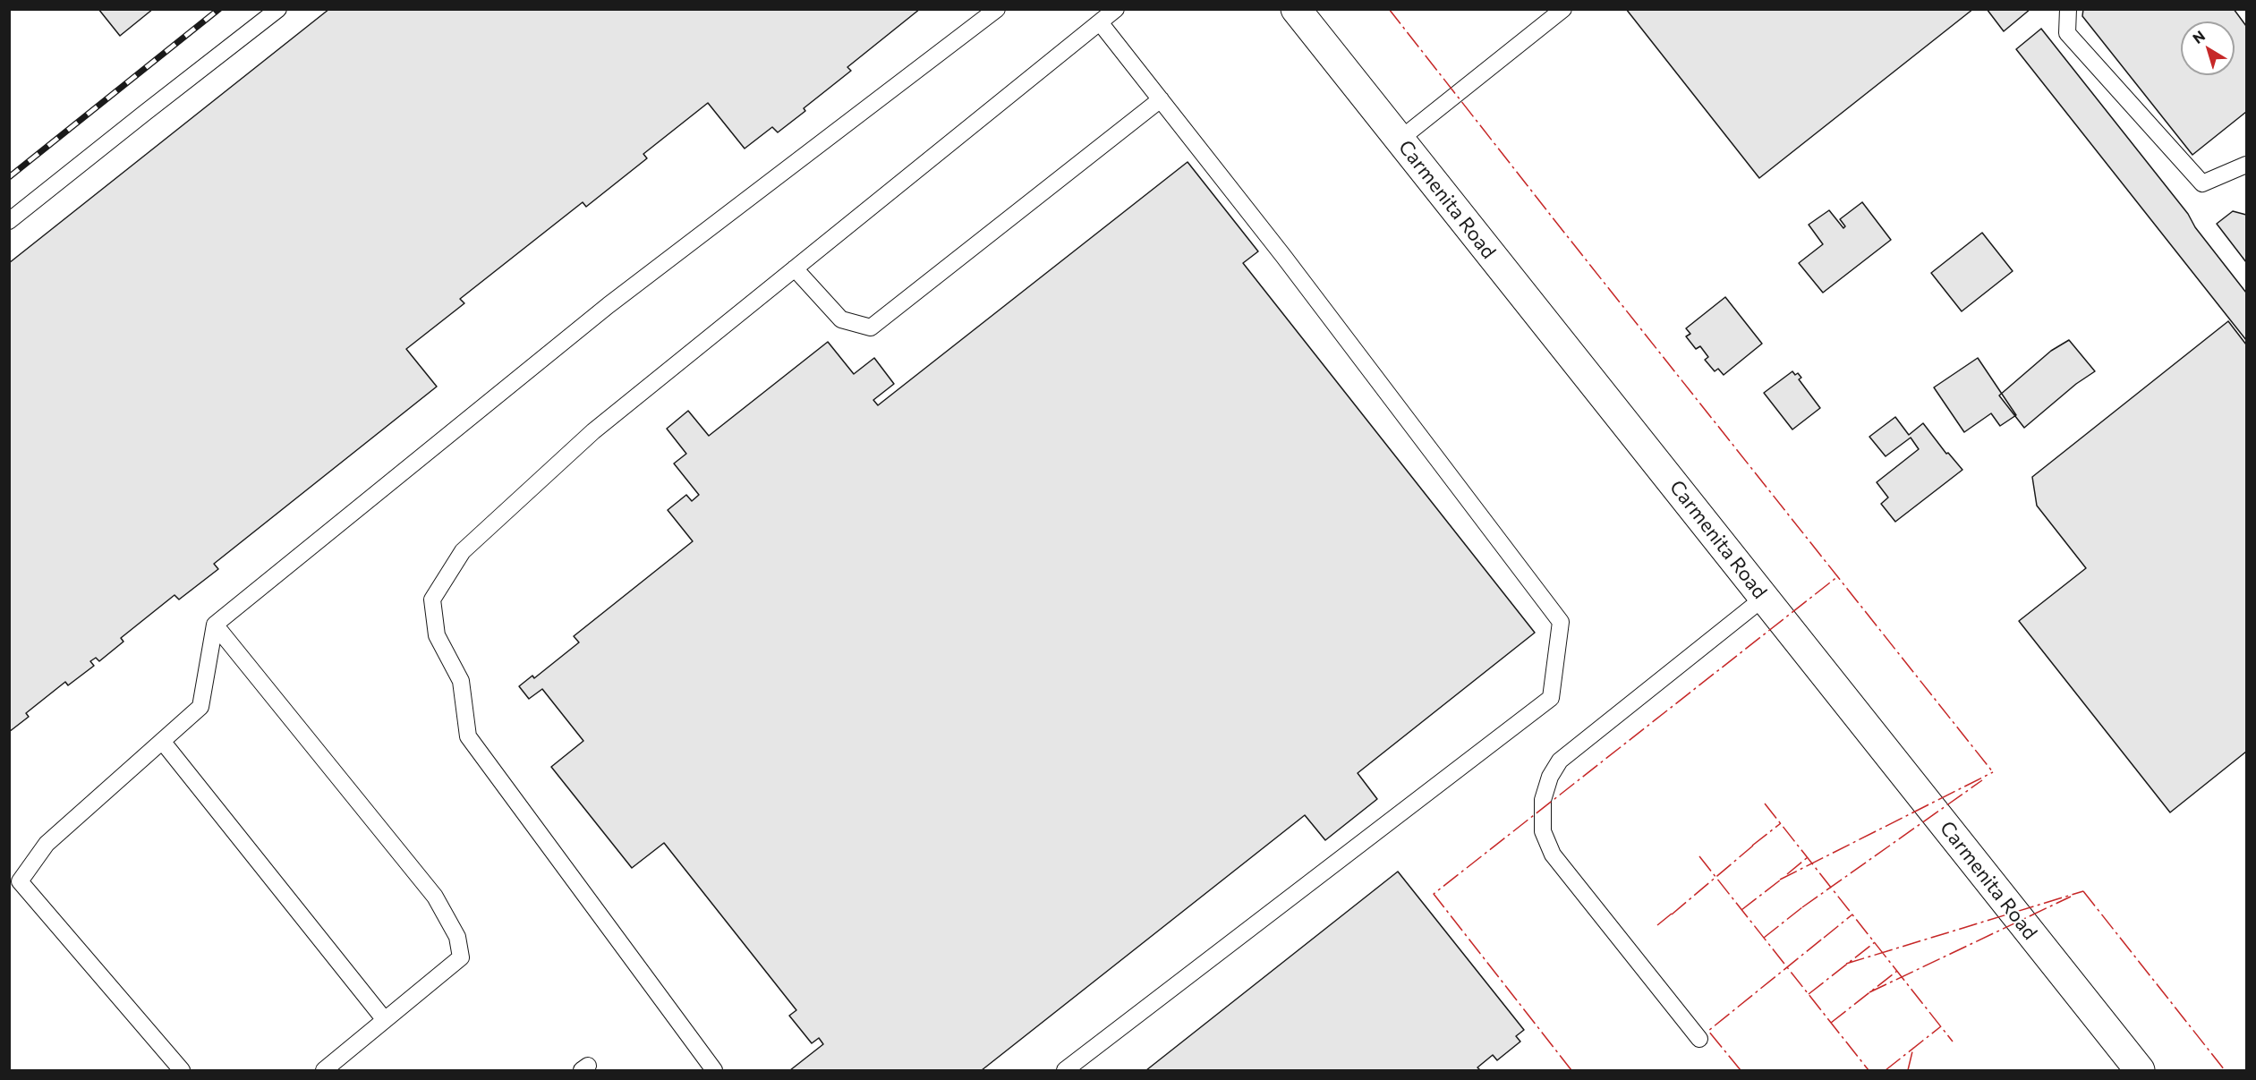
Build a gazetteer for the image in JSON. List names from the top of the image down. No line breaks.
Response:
{"streets":{"main road":["Carmenita Road"]},"north":"top left"}
